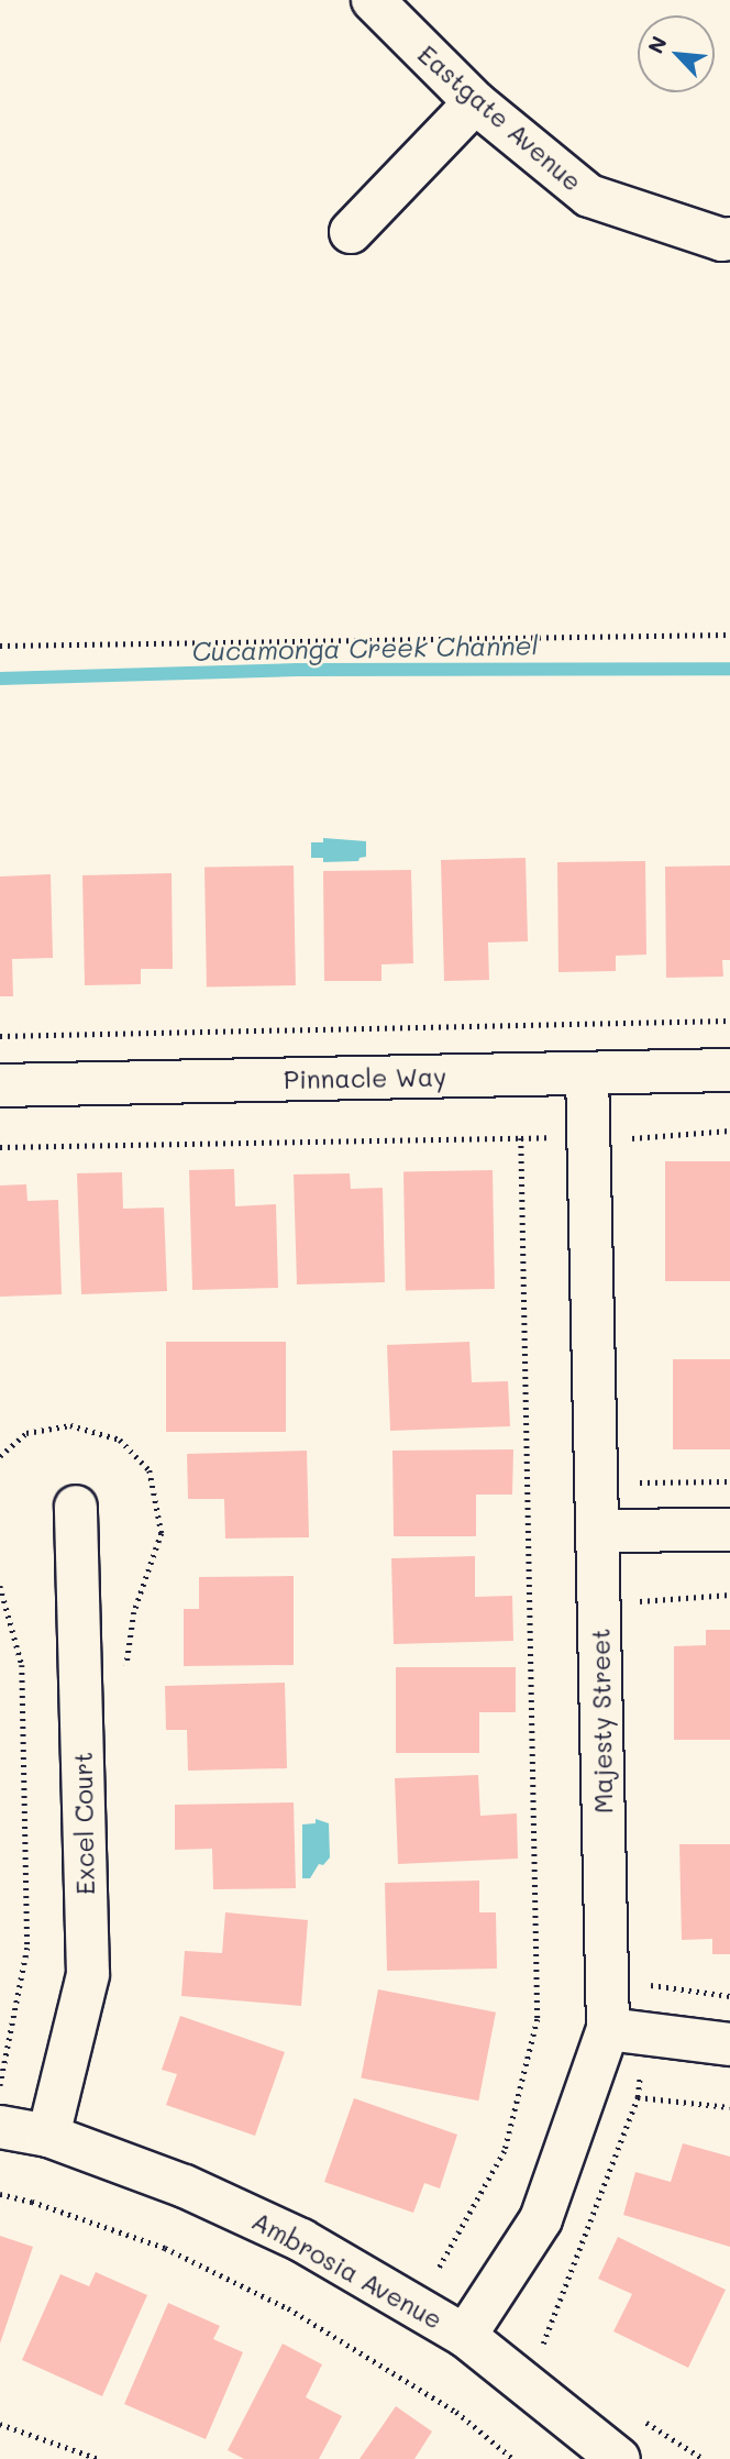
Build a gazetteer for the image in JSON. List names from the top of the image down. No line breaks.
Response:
{"streets":{"street":["Eastgate Avenue","Pinnacle Way","Majesty Street","Excel Court","Ambrosia Avenue"]},"crossings":[["Pinnacle Way","Majesty Street"],["Majesty Street","Ambrosia Avenue"],["Excel Court","Ambrosia Avenue"]],"water":["Cucamonga Creek Channel"],"north":"top left"}
